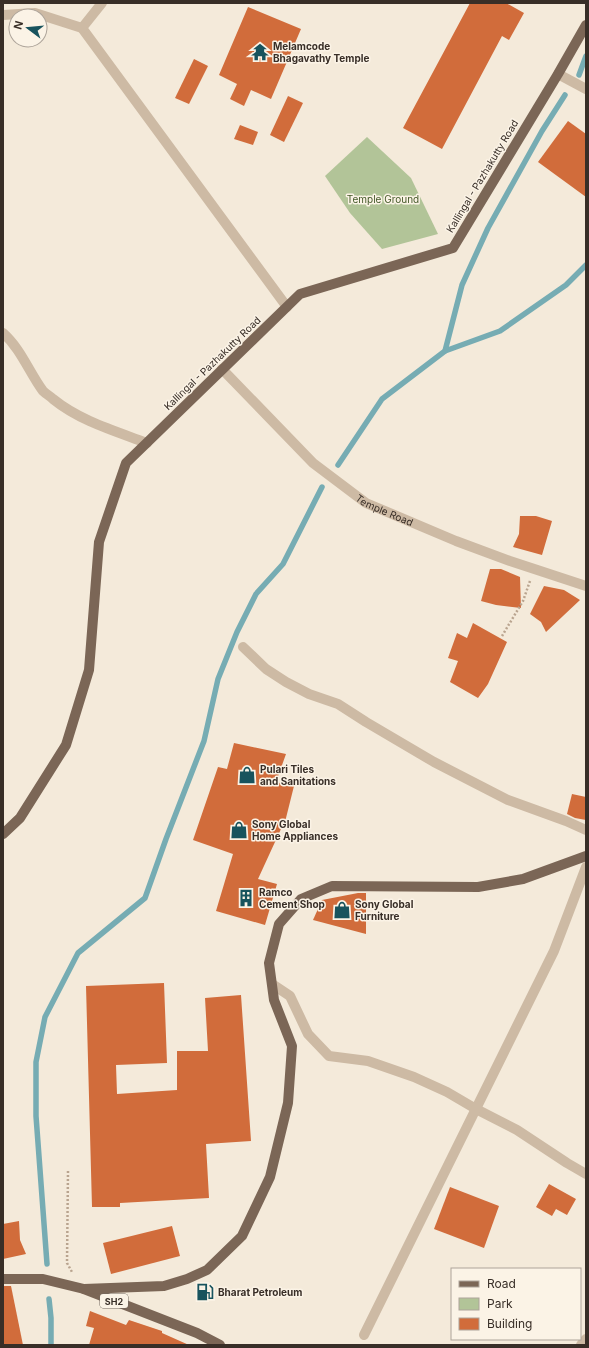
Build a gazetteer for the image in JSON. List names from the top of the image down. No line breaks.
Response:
{"streets":{"main road":["Kallingal - Pazhakutty Road","SH2"],"street":["Temple Road"]},"crossings":[["Kallingal - Pazhakutty Road","Temple Road"]],"parks":["Temple Ground"],"places":{"temple":["Melamcode Bhagavathy Temple"],"shop":["Pulari Tiles and Sanitations","Sony Global Home Appliances","Sony Global Furniture"],"building":["Ramco Cement Shop"],"fuel station":["Bharat Petroleum"]},"legend":["Road","Park","Building"],"north":"left"}
